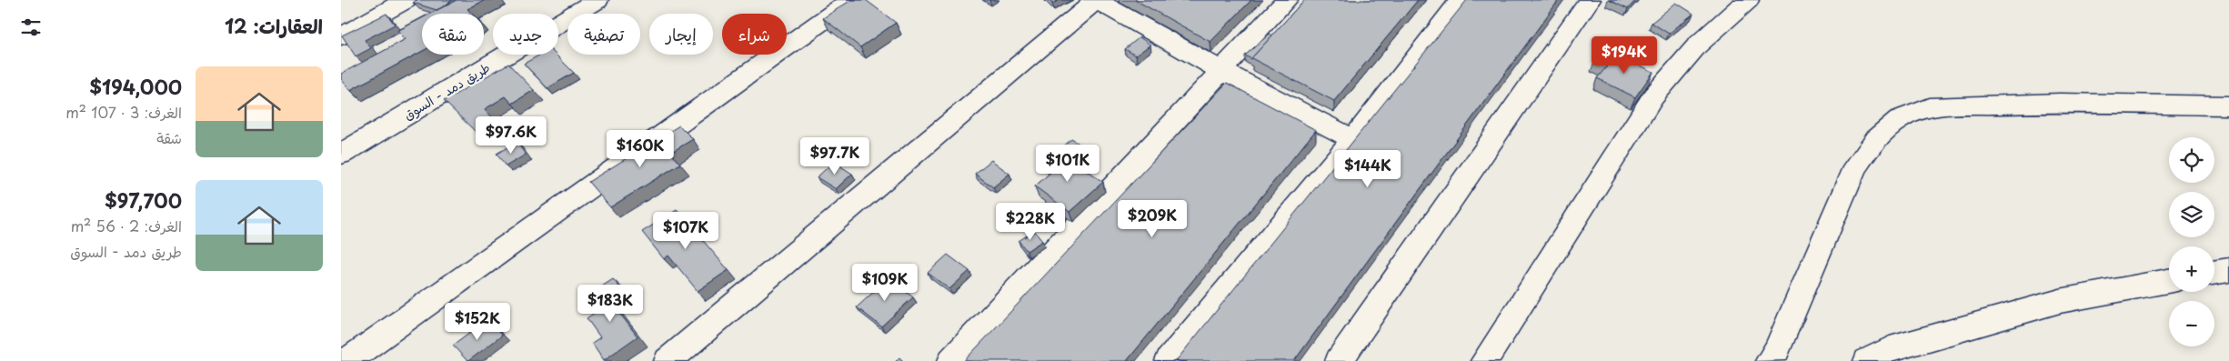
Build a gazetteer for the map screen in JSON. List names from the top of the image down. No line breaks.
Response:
{"streets":{"street":["طريق دمد - السوق"]},"page":{"heading":"العقارات: 12","chip":["شراء","إيجار","تصفية","جديد","شقة"],"price":["$194K","$97.6K","$160K","$97.7K","$101K","$144K","$209K","$228K","$107K","$109K","$183K","$152K"],"list":[{"name":"$194,000","note":"الغرف: 3 · 107 m² · شقة"},{"name":"$97,700","note":"الغرف: 2 · 56 m² · طريق دمد - السوق"}],"map_buttons":["+","−"]}}
